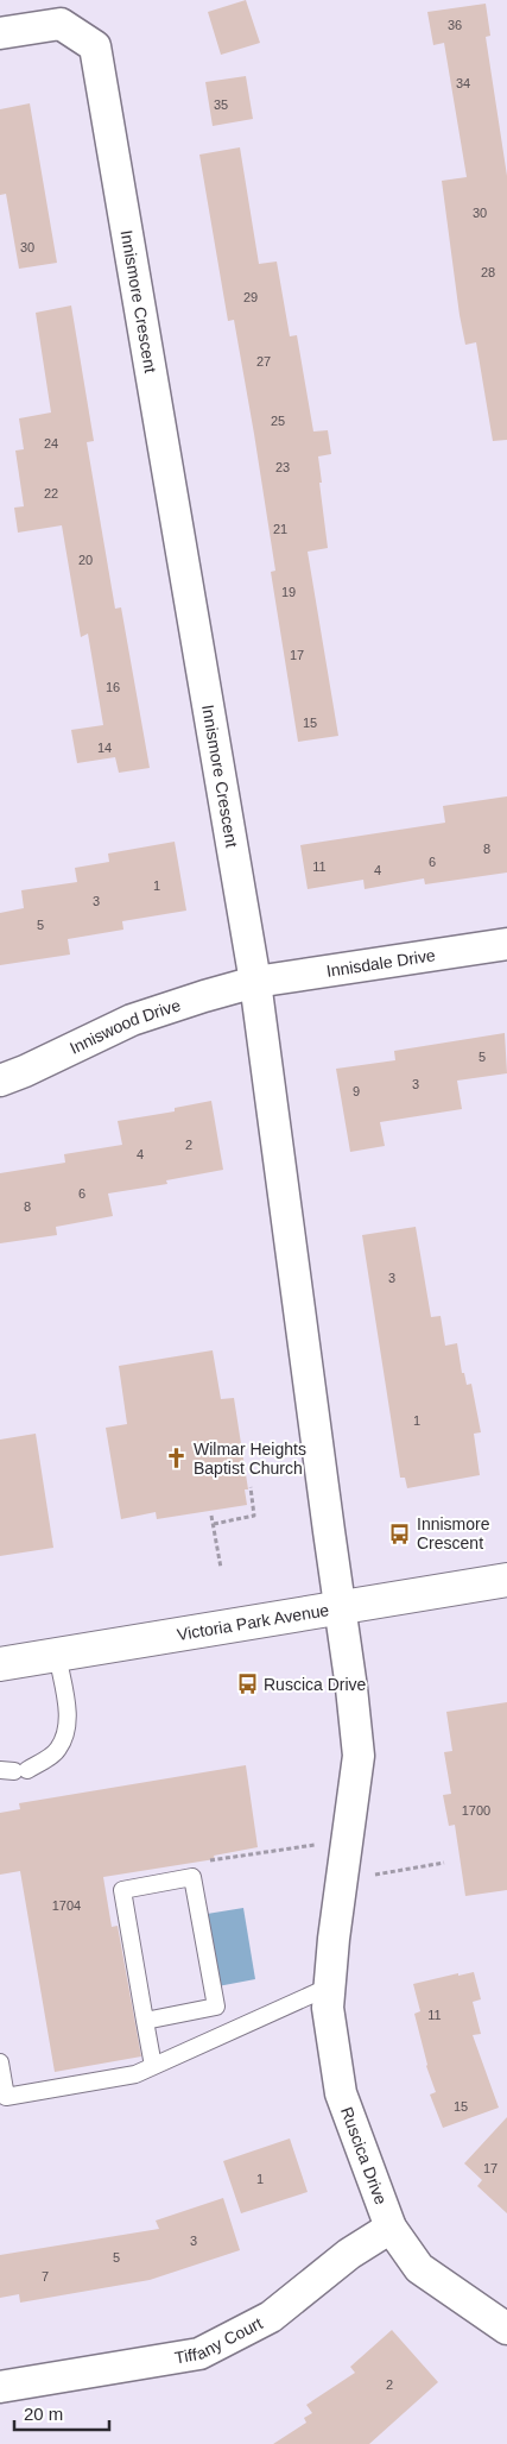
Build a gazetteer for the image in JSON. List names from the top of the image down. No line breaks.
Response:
{"streets":{"main road":["Victoria Park Avenue"],"street":["Innismore Crescent","Innisdale Drive","Inniswood Drive","Ruscica Drive","Tiffany Court"]},"crossings":[["Innismore Crescent","Innisdale Drive"],["Innismore Crescent","Inniswood Drive"],["Innismore Crescent","Victoria Park Avenue"],["Innismore Crescent","Ruscica Drive"],["Innisdale Drive","Inniswood Drive"],["Victoria Park Avenue","Ruscica Drive"],["Ruscica Drive","Tiffany Court"]],"places":{"church":["Wilmar Heights Baptist Church"],"bus stop":["Innismore Crescent","Ruscica Drive"]},"house_numbers":["36","34","35","30","30","28","29","27","25","24","23","22","21","20","19","17","16","15","14","8","6","11","4","1","3","5","5","3","9","2","4","6","8","3","1","1700","1704","11","15","17","1","3","5","7","2"],"scale_bar":"20 m"}
